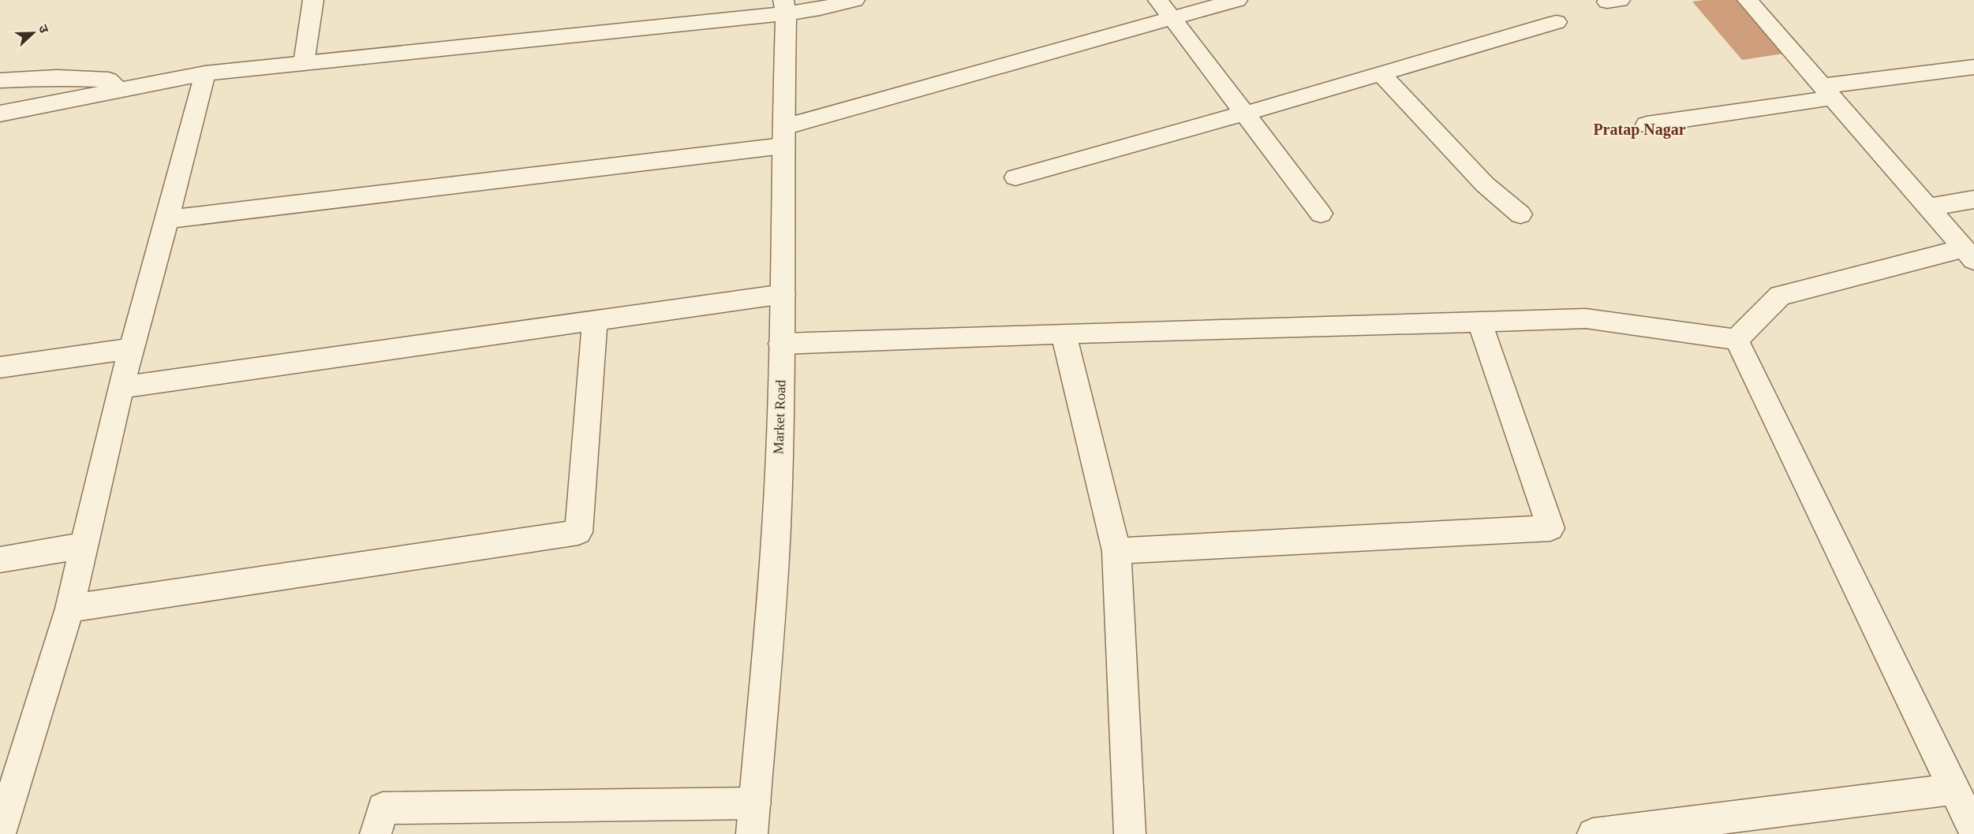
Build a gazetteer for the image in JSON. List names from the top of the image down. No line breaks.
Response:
{"streets":{"street":["Market Road"]},"districts":["Pratap Nagar"],"north":"right"}
